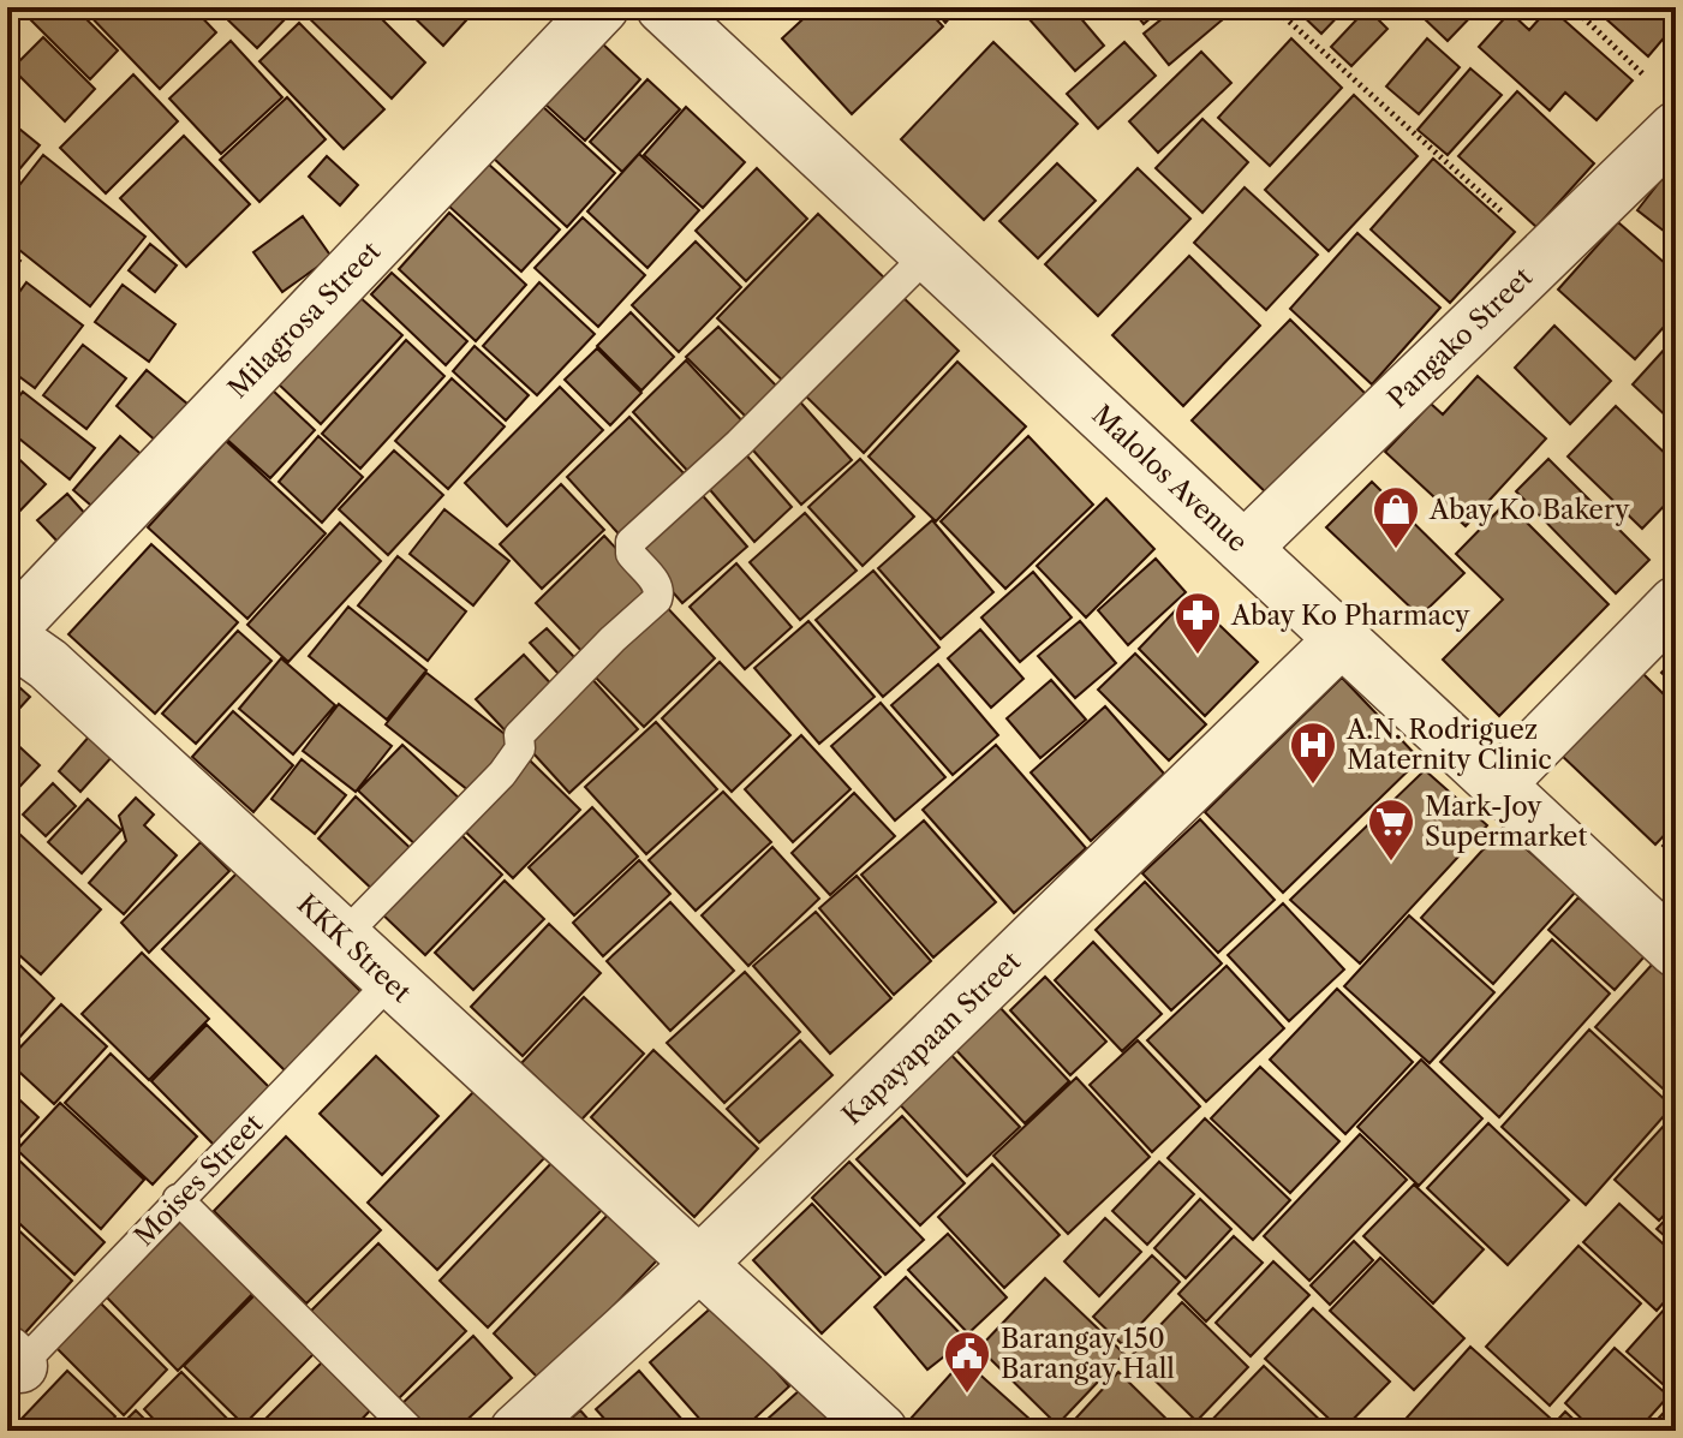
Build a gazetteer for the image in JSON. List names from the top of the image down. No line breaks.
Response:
{"streets":{"street":["Milagrosa Street","Pangako Street","Malolos Avenue","KKK Street","Kapayapaan Street"],"lane":["Moises Street"]},"crossings":[["Milagrosa Street","KKK Street"],["Pangako Street","Malolos Avenue"],["Malolos Avenue","Kapayapaan Street"],["KKK Street","Kapayapaan Street"],["KKK Street","Moises Street"]],"places":{"shop":["Abay Ko Bakery"],"pharmacy":["Abay Ko Pharmacy"],"hospital":["A.N. Rodriguez Maternity Clinic"],"supermarket":["Mark-Joy Supermarket"],"public building":["Barangay 150 Barangay Hall"]}}
